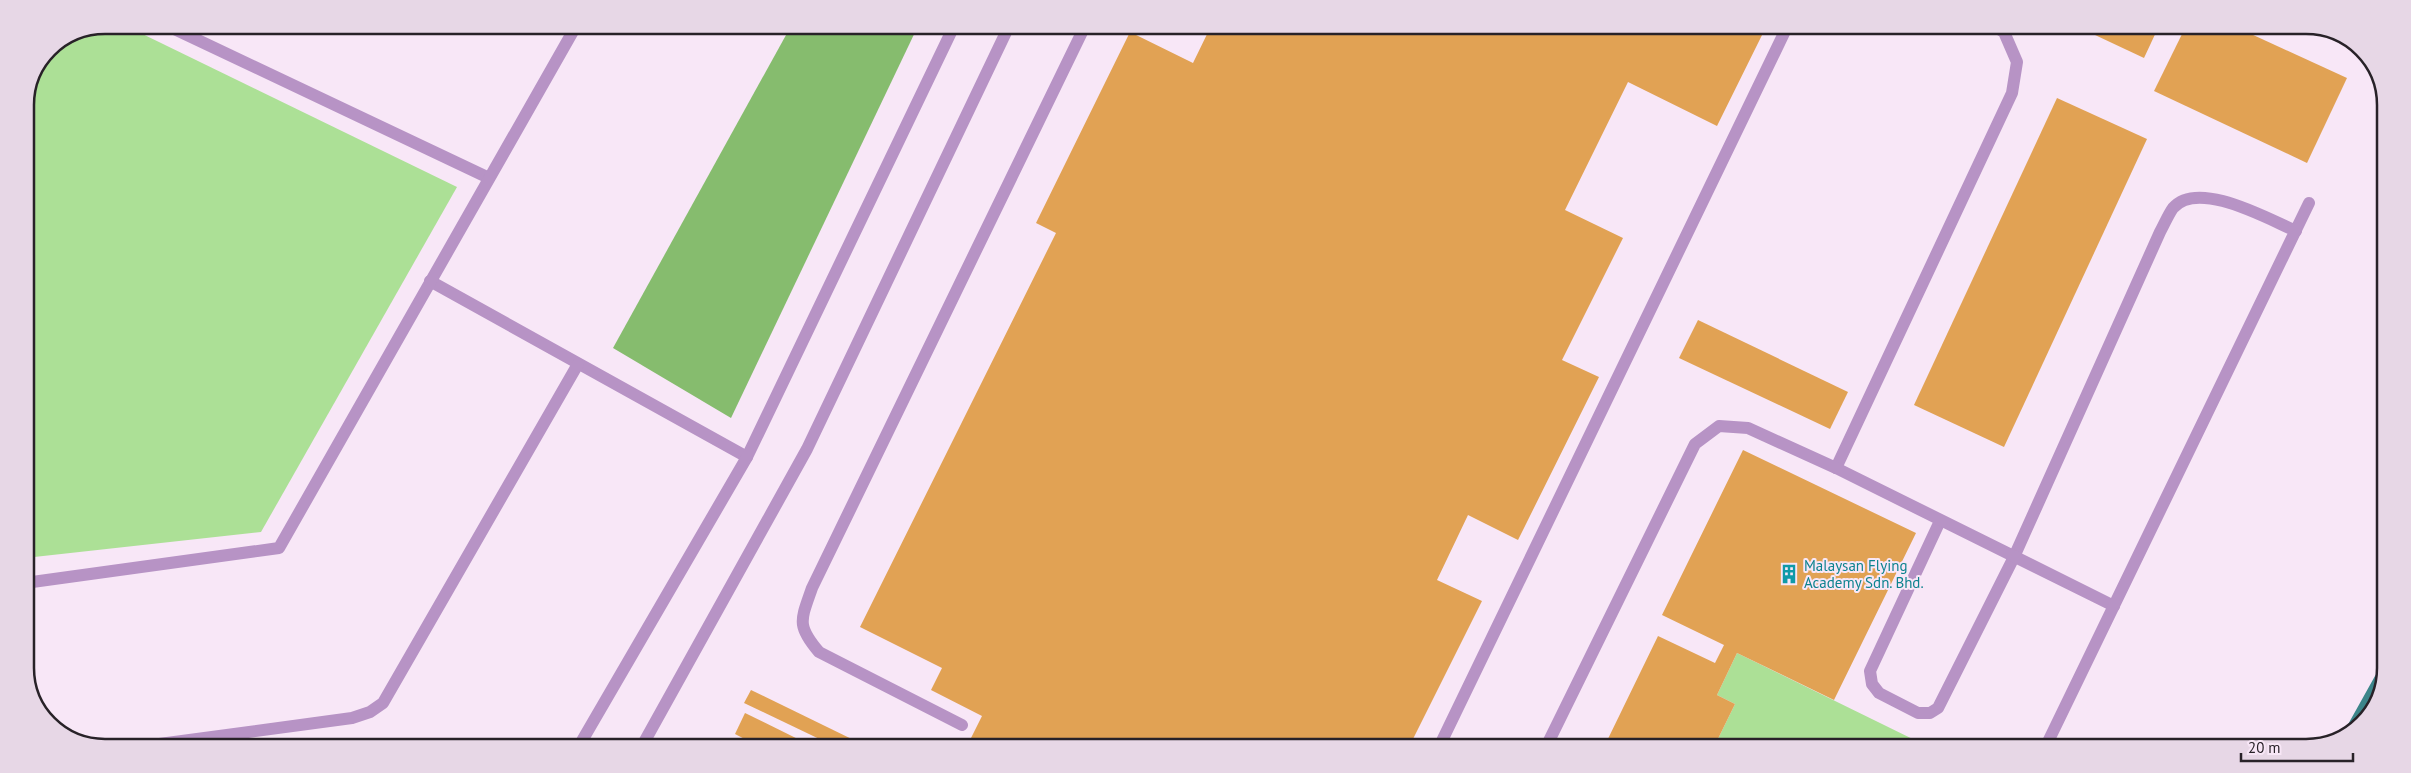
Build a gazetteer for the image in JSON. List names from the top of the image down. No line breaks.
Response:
{"places":{"building":["Malaysan Flying Academy Sdn. Bhd."]},"scale_bar":"20 m"}
